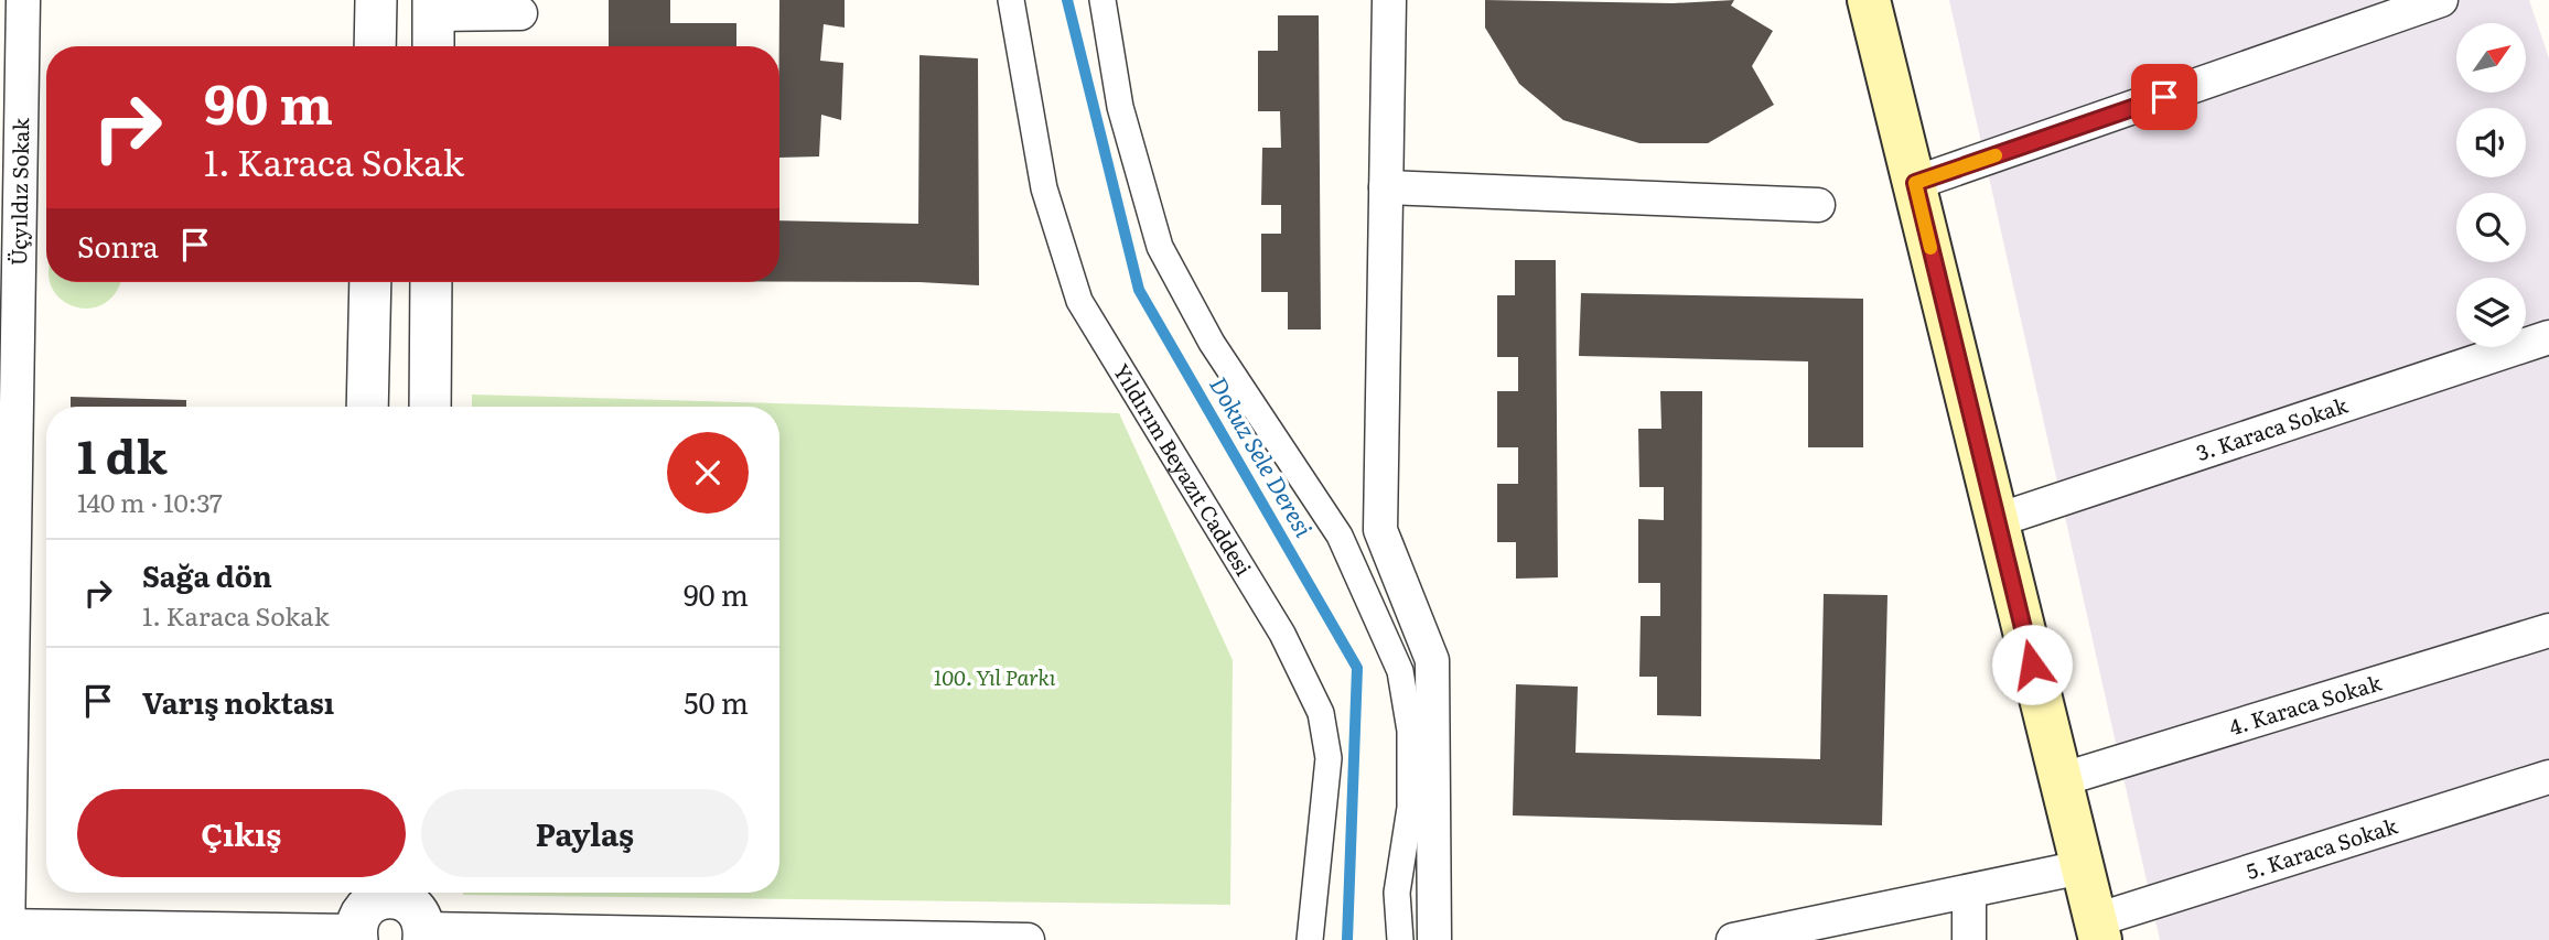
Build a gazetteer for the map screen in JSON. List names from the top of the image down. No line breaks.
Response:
{"streets":{"street":["Üçyıldız Sokak","3. Karaca Sokak","Yıldırım Beyazıt Caddesi","4. Karaca Sokak","5. Karaca Sokak"]},"water":["Dokuz Sele Deresi"],"parks":["100. Yıl Parkı"],"north":"top right","page":{"turn":["90 m","1. Karaca Sokak"],"then":"Sonra","heading":["1 dk","140 m · 10:37"],"list":[{"name":"Sağa dön","note":"1. Karaca Sokak","value":"90 m"},{"name":"Varış noktası","value":"50 m"}],"buttons":["Çıkış","Paylaş"]}}
